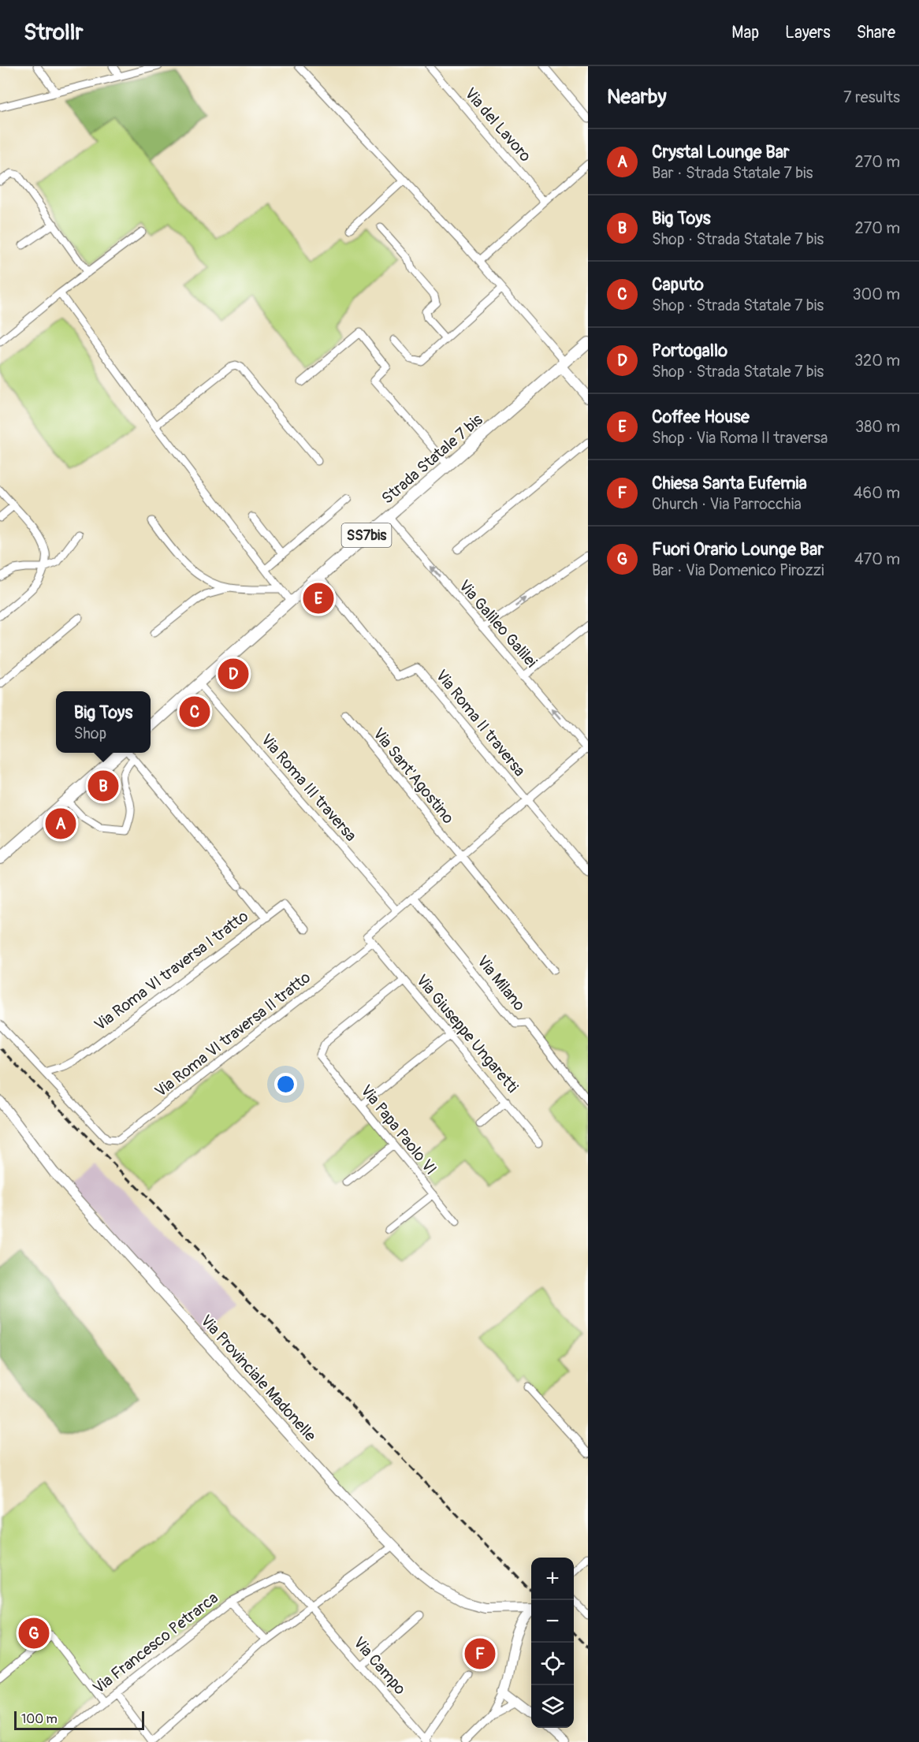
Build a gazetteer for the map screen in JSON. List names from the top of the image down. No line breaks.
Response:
{"streets":{"main road":["Strada Statale 7 bis","SS7bis"],"street":["Via del Lavoro","Via Galileo Galilei","Via Roma II traversa","Via Sant'Agostino","Via Roma III traversa","Via Roma VI traversa I tratto","Via Milano","Via Giuseppe Ungaretti","Via Roma VI traversa II tratto","Via Papa Paolo VI","Via Provinciale Madonelle","Via Francesco Petrarca","Via Campo"]},"crossings":[["Strada Statale 7 bis","Via Galileo Galilei"],["Strada Statale 7 bis","Via Roma II traversa"],["Strada Statale 7 bis","Via Roma III traversa"],["Via Roma VI traversa I tratto","Via Roma VI traversa II tratto"],["Via Giuseppe Ungaretti","Via Roma VI traversa II tratto"],["Via Giuseppe Ungaretti","Via Papa Paolo VI"],["Via Francesco Petrarca","Via Campo"]],"one_way":["Via Galileo Galilei"],"scale_bar":"100 m","page":{"header":"Strollr","nav":["Map","Layers","Share"],"heading":["Nearby","7 results"],"list":[{"mark":"A","name":"Crystal Lounge Bar","note":"Bar · Strada Statale 7 bis","value":"270 m"},{"mark":"B","name":"Big Toys","note":"Shop · Strada Statale 7 bis","value":"270 m"},{"mark":"C","name":"Caputo","note":"Shop · Strada Statale 7 bis","value":"300 m"},{"mark":"D","name":"Portogallo","note":"Shop · Strada Statale 7 bis","value":"320 m"},{"mark":"E","name":"Coffee House","note":"Shop · Via Roma II traversa","value":"380 m"},{"mark":"F","name":"Chiesa Santa Eufemia","note":"Church · Via Parrocchia","value":"460 m"},{"mark":"G","name":"Fuori Orario Lounge Bar","note":"Bar · Via Domenico Pirozzi","value":"470 m"}],"pins":["E","D","C","B","A","G","F"],"popup":["Big Toys","Shop"],"map_buttons":["+","−"],"scale":"100 m"}}
